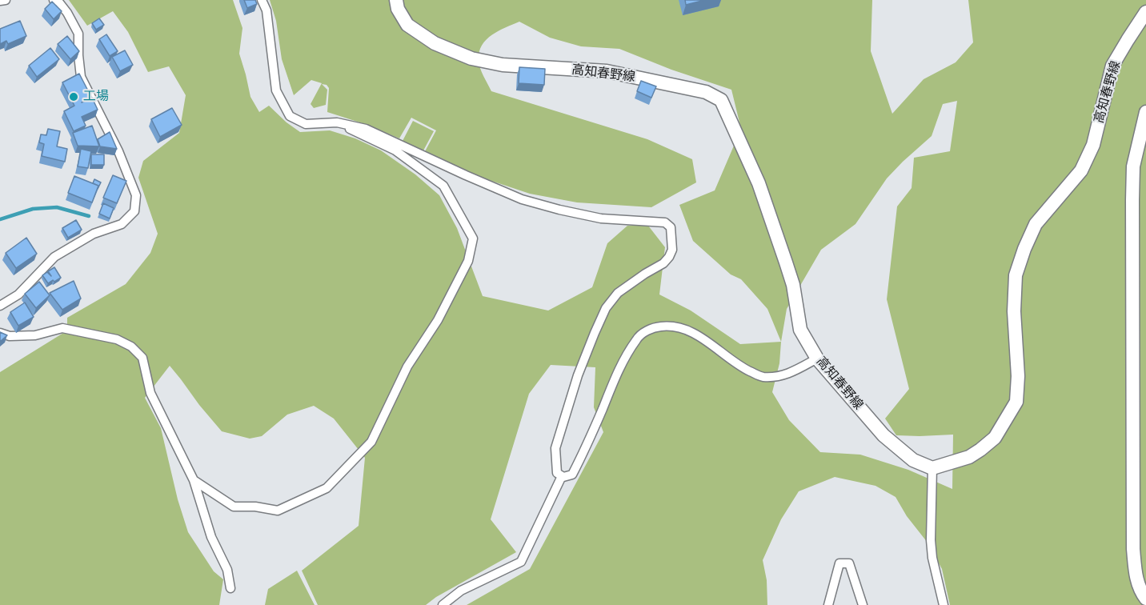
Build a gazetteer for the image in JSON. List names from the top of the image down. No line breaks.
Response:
{"streets":{"main road":["高知春野線"]},"places":["工場"]}
